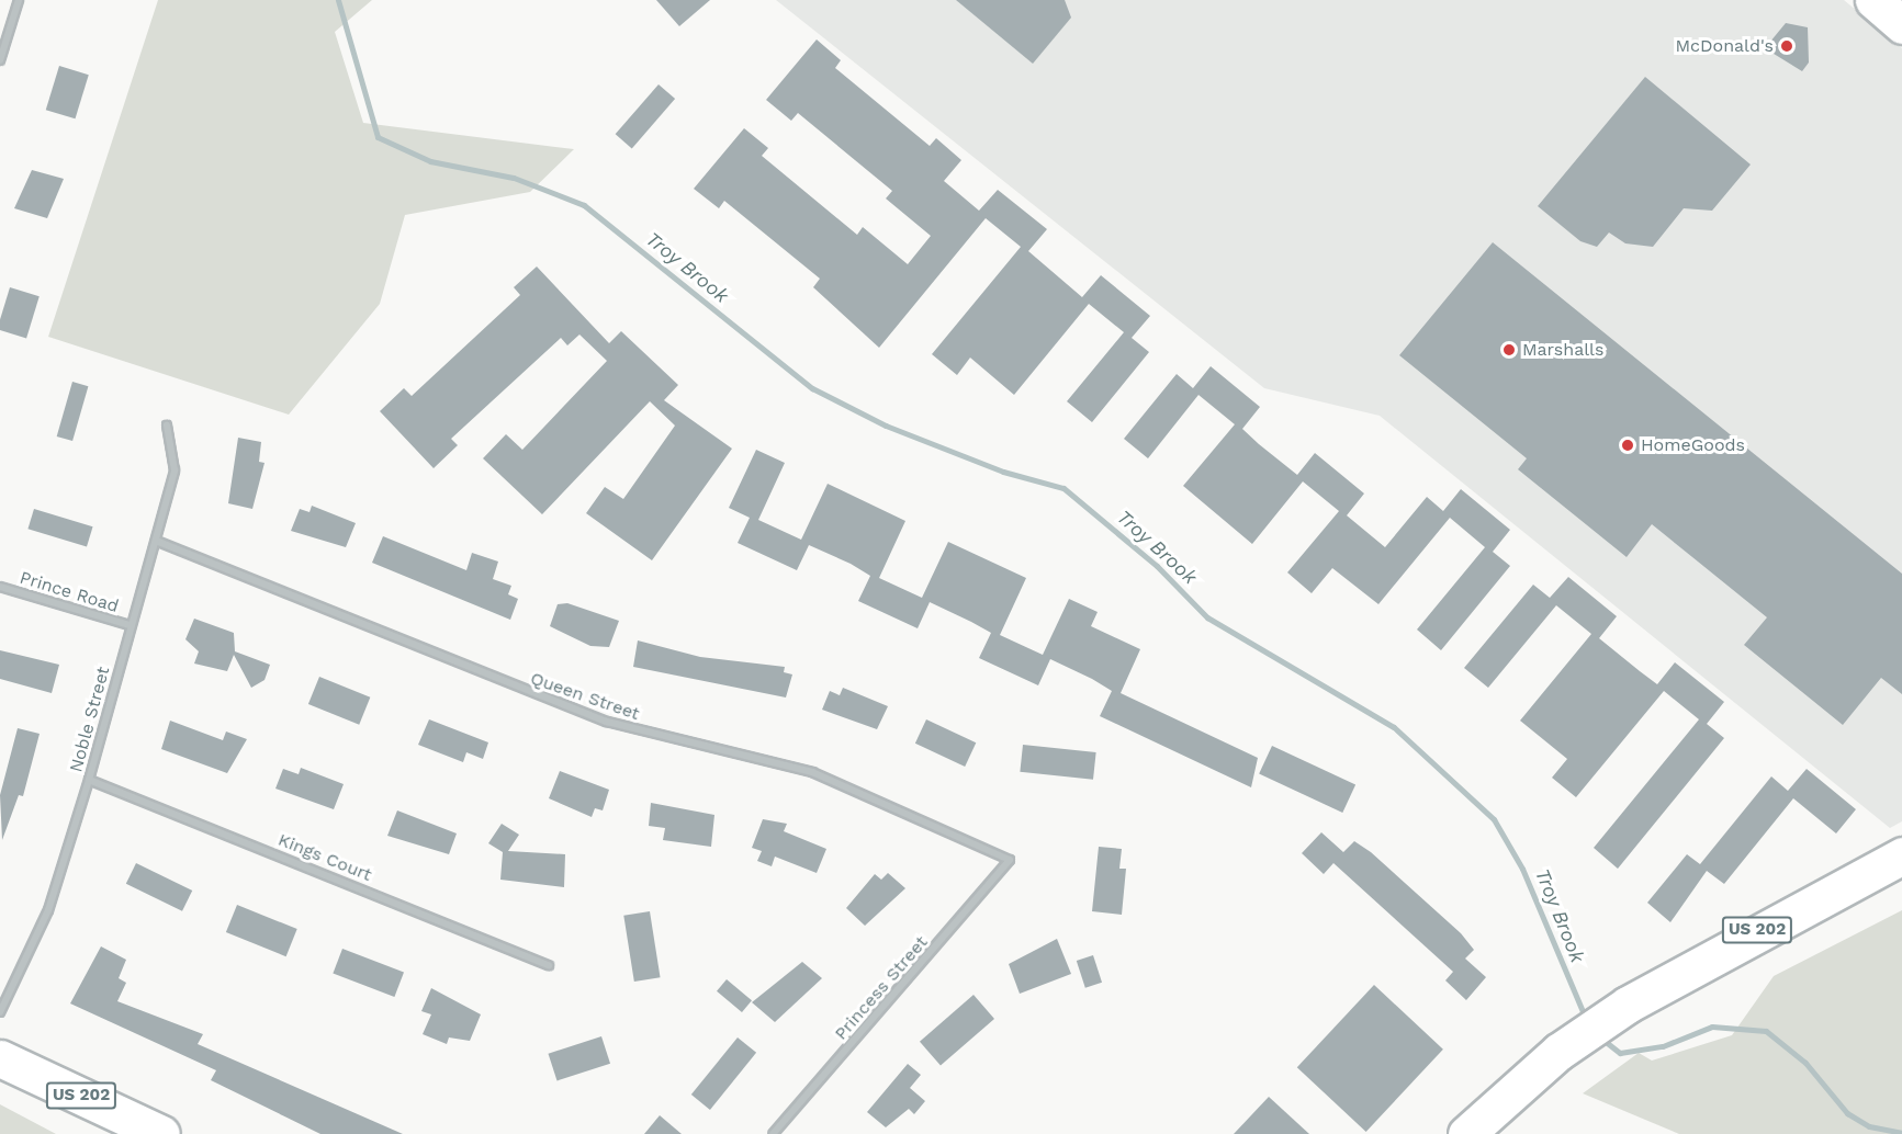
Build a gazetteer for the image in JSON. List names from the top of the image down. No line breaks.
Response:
{"streets":{"main road":["US 202"],"street":["Prince Road","Queen Street","Noble Street","Kings Court","Princess Street"]},"crossings":[["Prince Road","Noble Street"],["Queen Street","Noble Street"],["Queen Street","Princess Street"],["Noble Street","Kings Court"]],"water":["Troy Brook"],"places":["McDonald's","Marshalls","HomeGoods"]}
